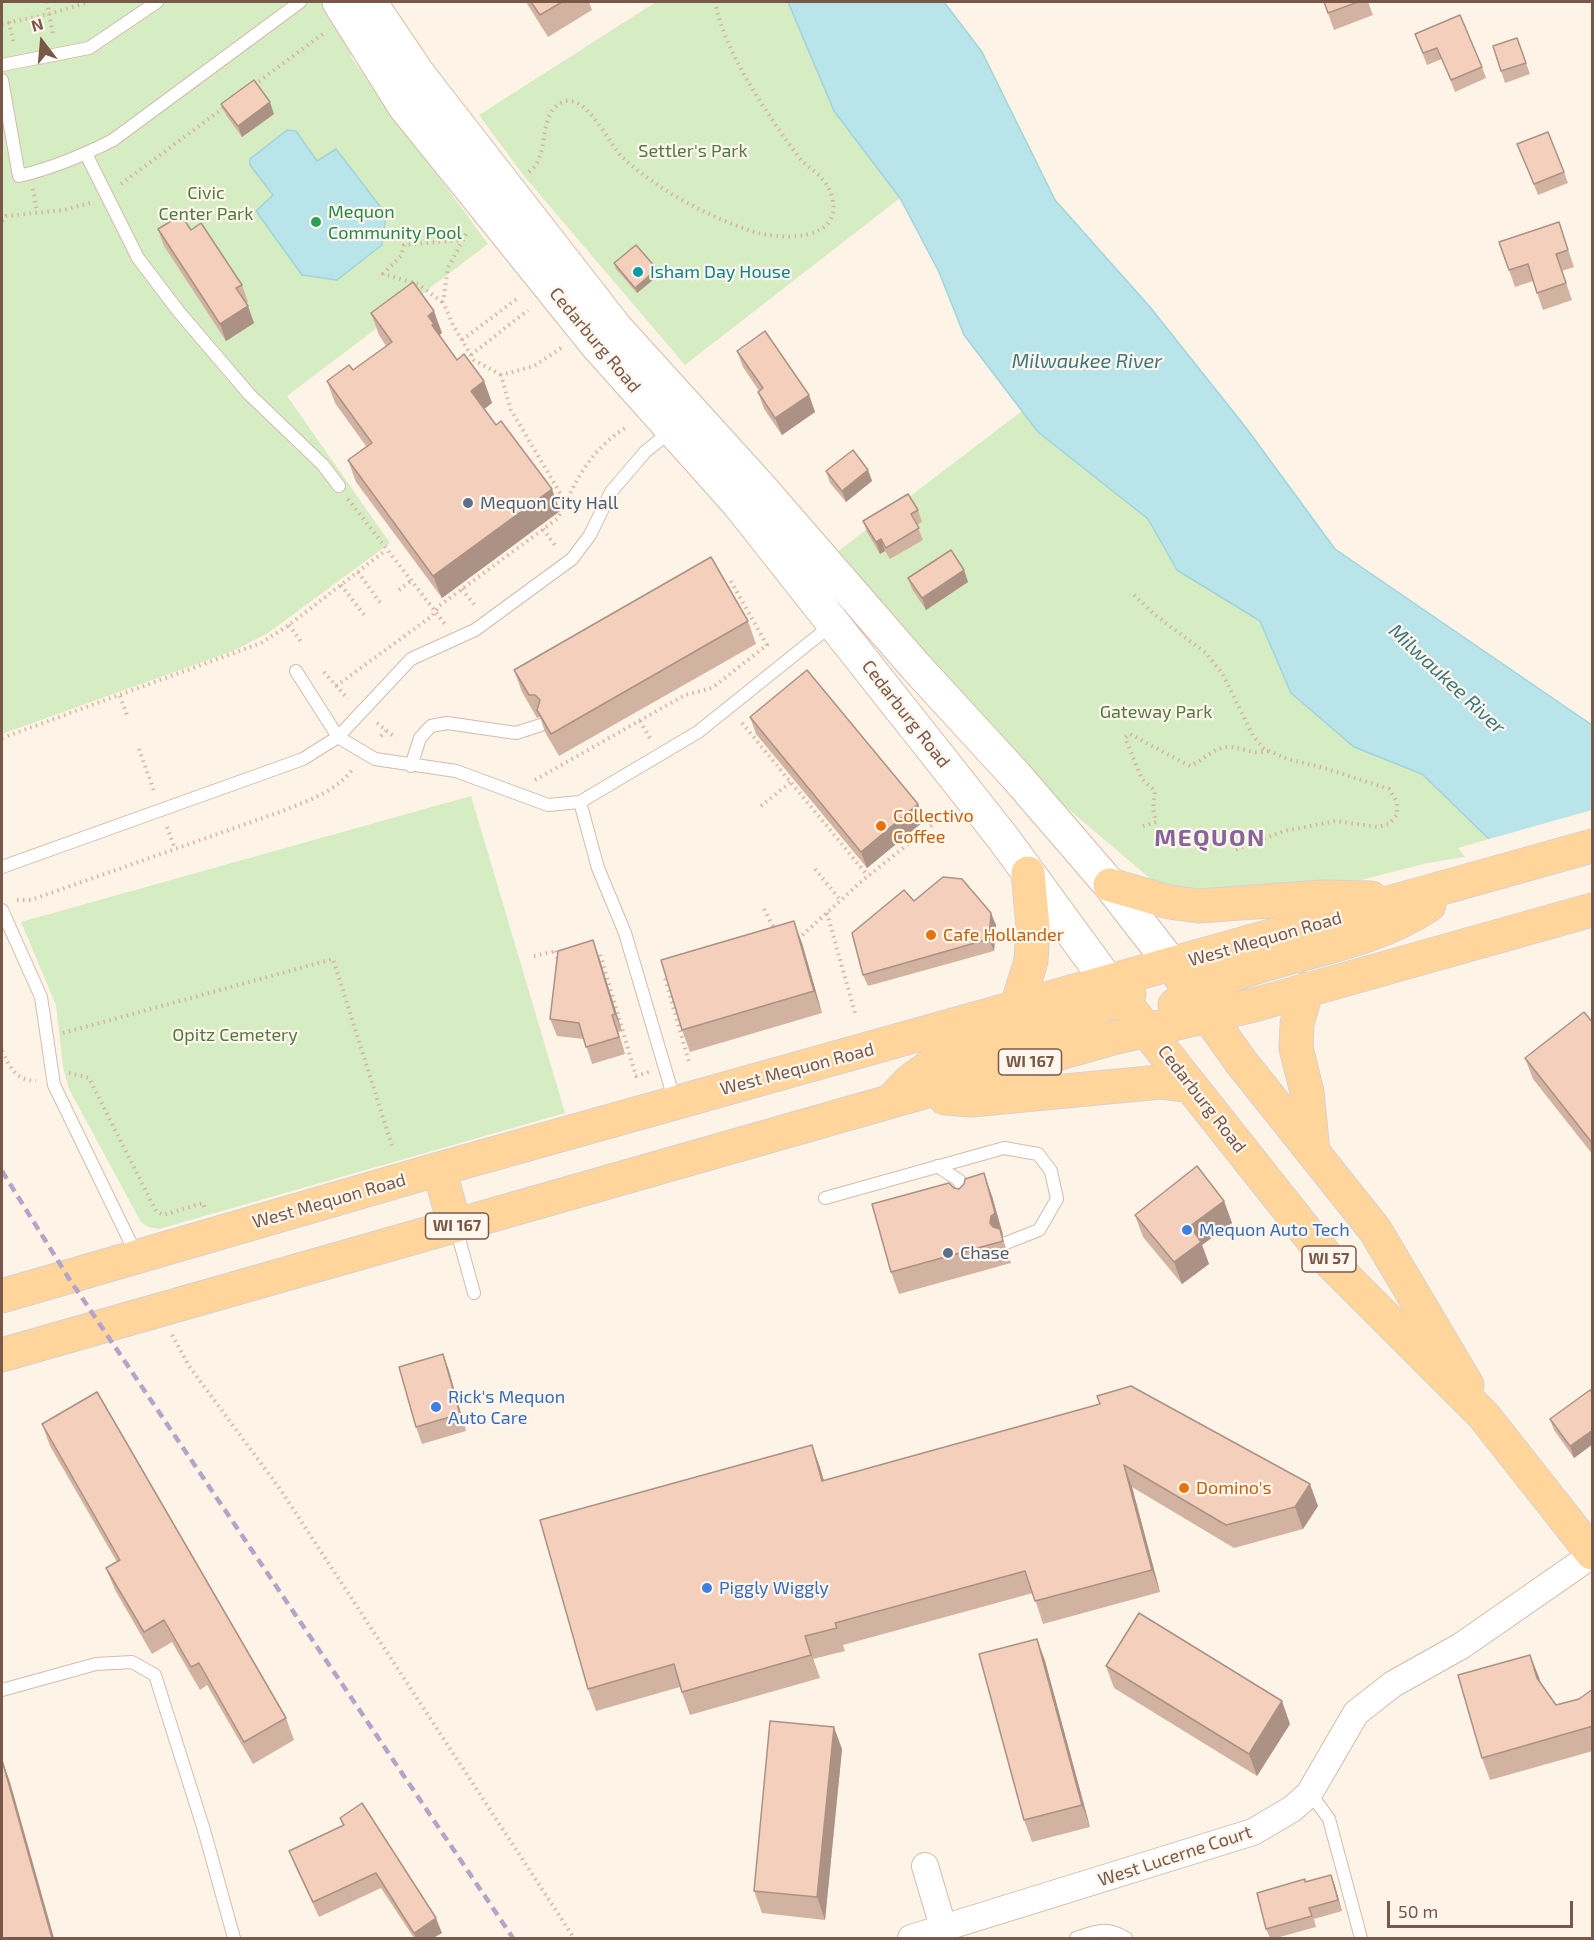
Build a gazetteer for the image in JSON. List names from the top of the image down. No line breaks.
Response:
{"streets":{"main road":["Cedarburg Road","West Mequon Road","WI 167","WI 57"],"street":["West Lucerne Court"]},"crossings":[["Cedarburg Road","West Mequon Road"],["Cedarburg Road","WI 167"],["Cedarburg Road","West Lucerne Court"]],"districts":["MEQUON"],"water":["Milwaukee River"],"parks":["Settler's Park","Civic Center Park","Gateway Park","Opitz Cemetery"],"places":["Mequon Community Pool","Isham Day House","Mequon City Hall","Collectivo Coffee","Cafe Hollander","Mequon Auto Tech","Chase","Rick's Mequon Auto Care","Domino's","Piggly Wiggly"],"scale_bar":"50 m","north":"top"}
